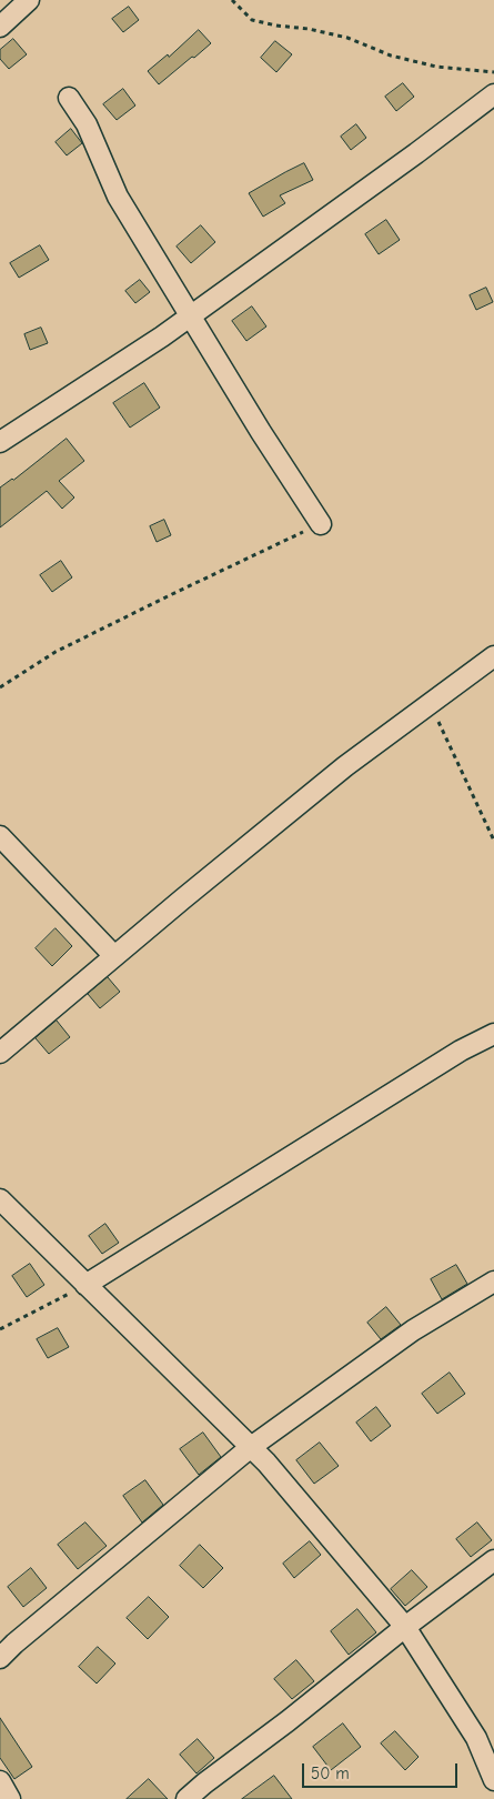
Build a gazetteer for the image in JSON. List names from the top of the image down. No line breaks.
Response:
{"scale_bar":"50 m"}
